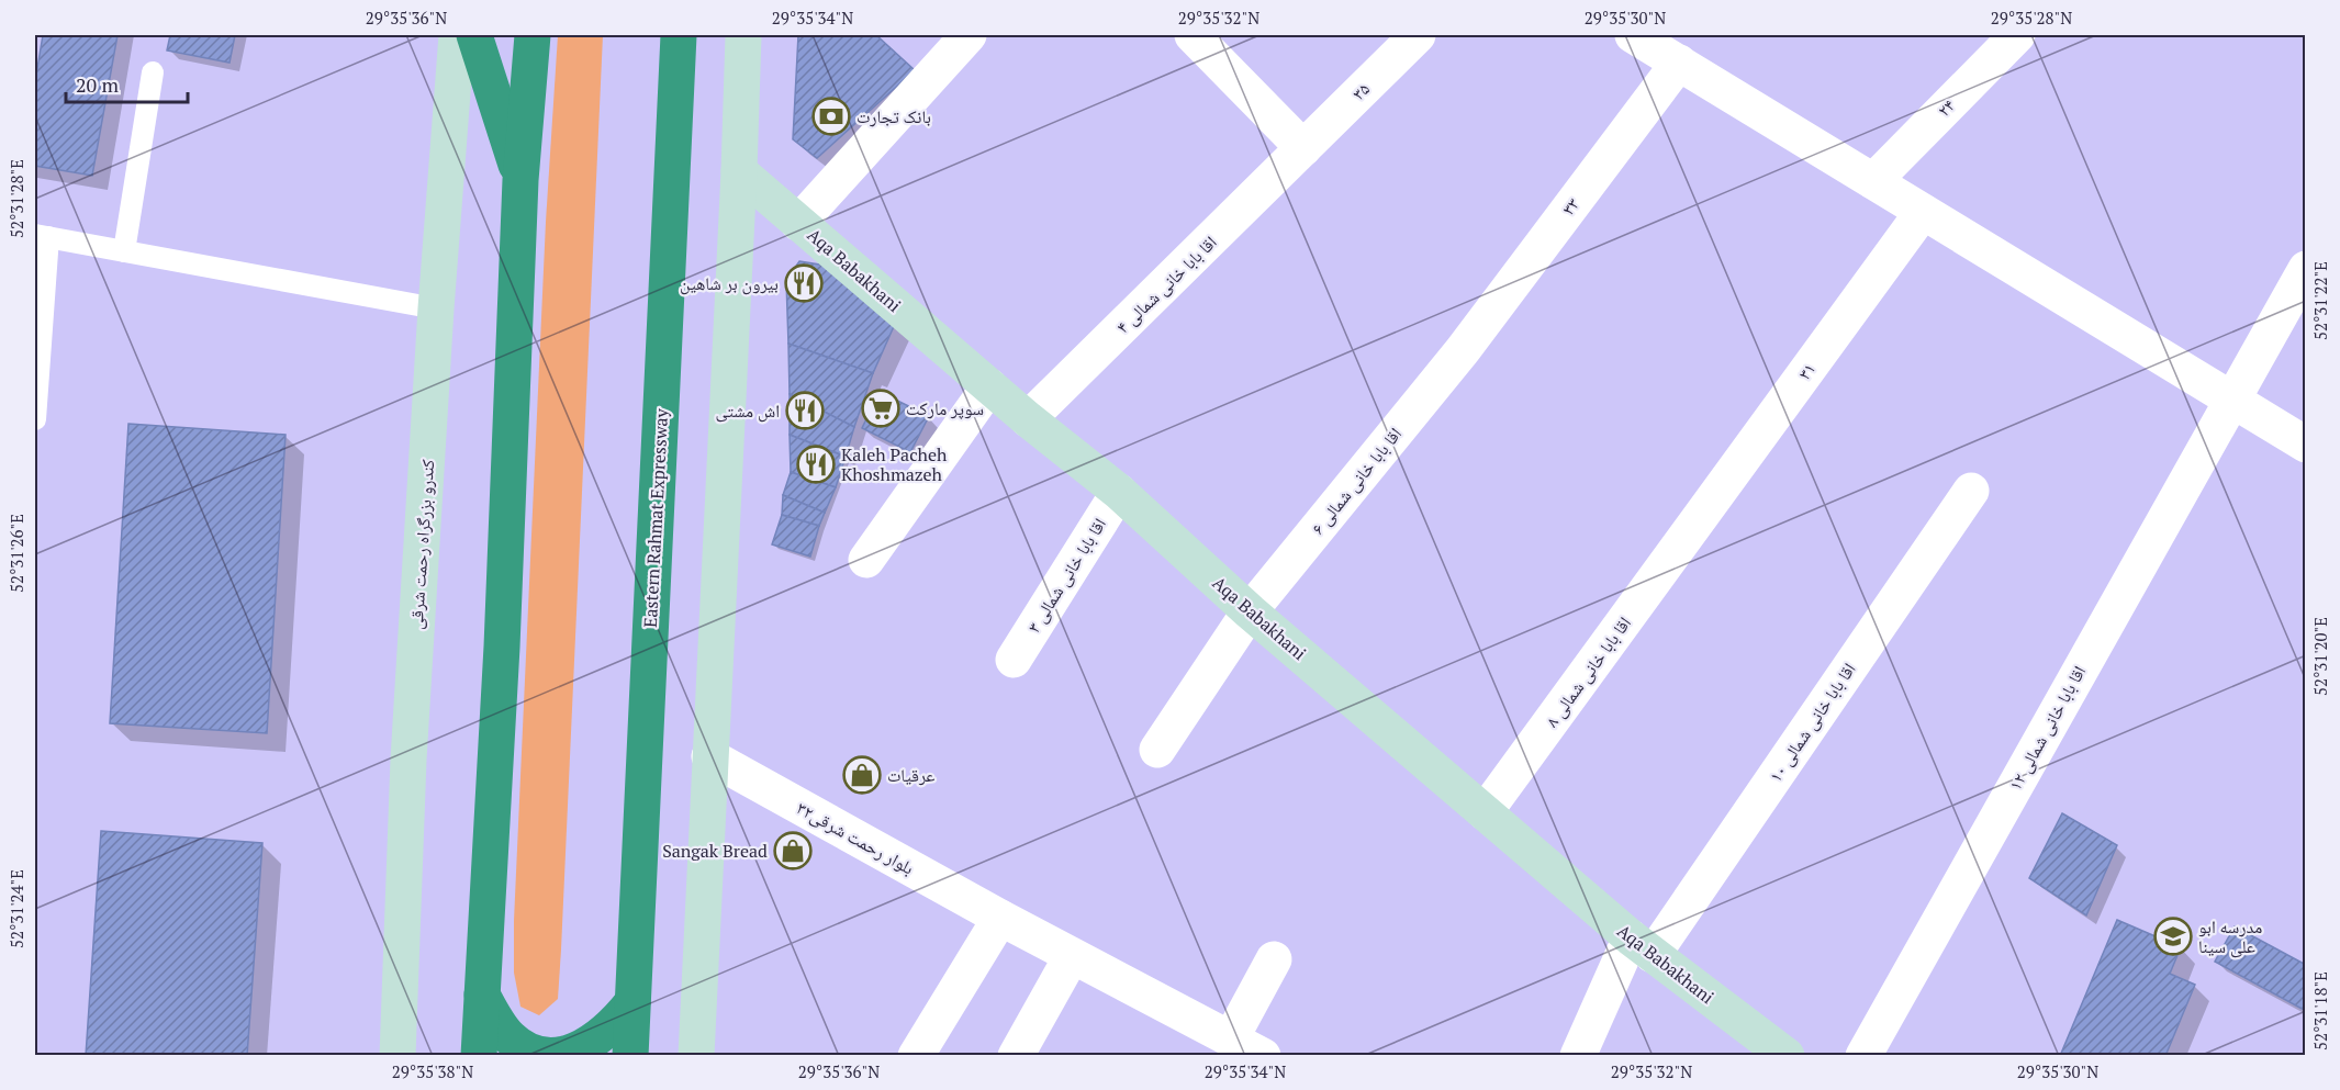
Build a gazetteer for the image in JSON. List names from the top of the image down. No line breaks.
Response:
{"streets":{"highway":["Eastern Rahmat Expressway"],"main road":["Aqa Babakhani","کندرو بزرگراه رحمت شرقی"],"street":["۳۵","۲۴","۳۳","۴ اقا بابا خانی شمالی","۳۱","۶ اقا بابا خانی شمالی","۳ اقا بابا خانی شمالی","۸ اقا بابا خانی شمالی","۱۰ اقا بابا خانی شمالی","۱۲ اقا بابا خانی شمالی","بلوار رحمت شرقی۳۲"]},"crossings":[["۳۵","۴ اقا بابا خانی شمالی"],["۳۳","۶ اقا بابا خانی شمالی"],["Aqa Babakhani","۴ اقا بابا خانی شمالی"],["Aqa Babakhani","۶ اقا بابا خانی شمالی"],["Aqa Babakhani","۳ اقا بابا خانی شمالی"],["Aqa Babakhani","۸ اقا بابا خانی شمالی"],["Aqa Babakhani","۱۰ اقا بابا خانی شمالی"],["۳۱","۸ اقا بابا خانی شمالی"]],"places":{"bank":["بانک تجارت"],"restaurant":["بیرون بر شاهین","اش مشتی","Kaleh Pacheh Khoshmazeh"],"supermarket":["سوپر مارکت"],"shop":["عرقیات","Sangak Bread"],"school or university":["مدرسه ابو علی سینا"]},"scale_bar":"20 m","coordinates":["29°35'36\"N","29°35'34\"N","29°35'32\"N","29°35'30\"N","29°35'28\"N","52°31'28\"E","52°31'22\"E","52°31'26\"E","52°31'20\"E","52°31'24\"E","52°31'18\"E","29°35'38\"N"]}
